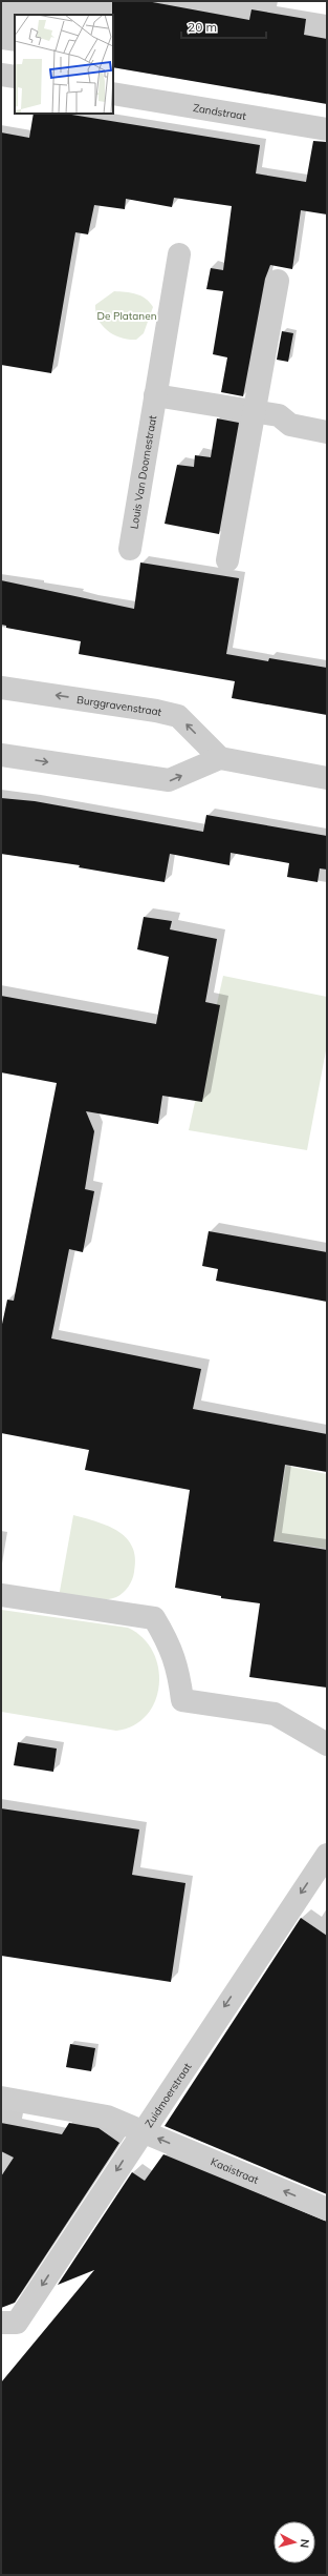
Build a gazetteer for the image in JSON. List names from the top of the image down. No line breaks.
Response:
{"streets":{"street":["Zandstraat","Louis Van Doornestraat","Burggravenstraat","Zuidmoerstraat","Kaaistraat"]},"crossings":[["Zuidmoerstraat","Kaaistraat"]],"one_way":["Zuidmoerstraat","Kaaistraat"],"parks":["De Platanen"],"scale_bar":"20 m","north":"right"}
